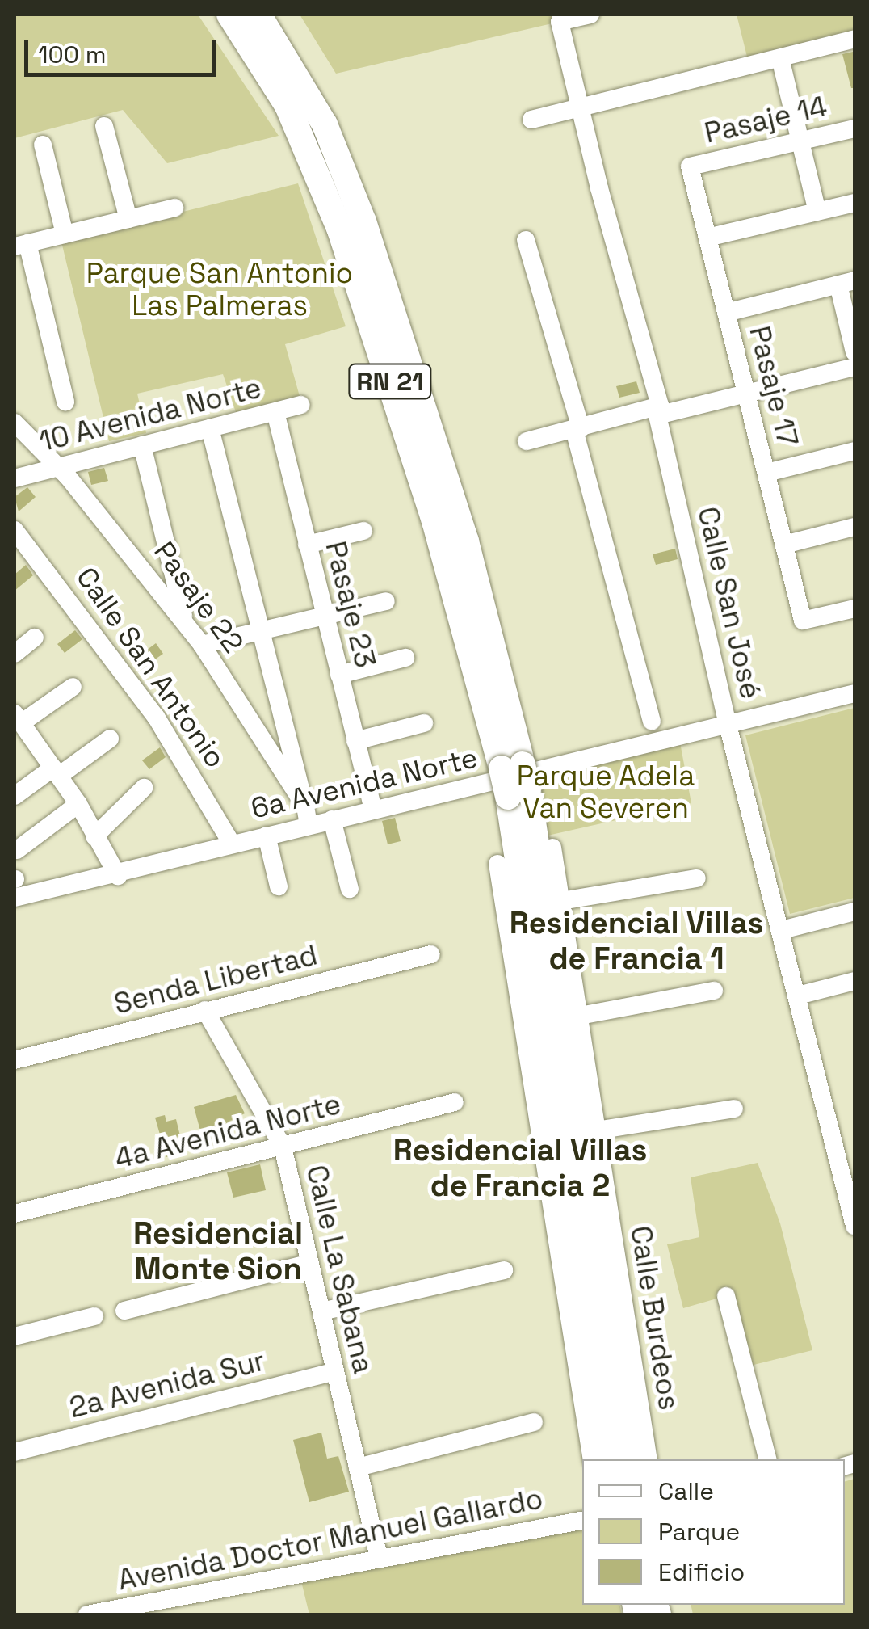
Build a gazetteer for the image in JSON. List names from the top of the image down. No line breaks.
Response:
{"streets":{"highway":["RN 21"],"street":["Pasaje 14","Pasaje 17","10 Avenida Norte","Pasaje 22","Calle San José","Pasaje 23","Calle San Antonio","6a Avenida Norte","Senda Libertad","4a Avenida Norte","Calle La Sabana","Calle Burdeos","2a Avenida Sur","Avenida Doctor Manuel Gallardo"]},"crossings":[["Pasaje 14","Pasaje 17"],["10 Avenida Norte","Pasaje 22"],["10 Avenida Norte","Pasaje 23"],["Pasaje 22","6a Avenida Norte"],["Calle San José","6a Avenida Norte"],["Pasaje 23","6a Avenida Norte"],["Calle San Antonio","6a Avenida Norte"],["Senda Libertad","Calle La Sabana"],["4a Avenida Norte","Calle La Sabana"],["Calle La Sabana","2a Avenida Sur"],["Calle La Sabana","Avenida Doctor Manuel Gallardo"]],"districts":["Residencial Villas de Francia 1","Residencial Villas de Francia 2","Residencial Monte Sion"],"parks":["Parque San Antonio Las Palmeras","Parque Adela Van Severen"],"legend":["Calle","Parque","Edificio"],"scale_bar":"100 m"}
